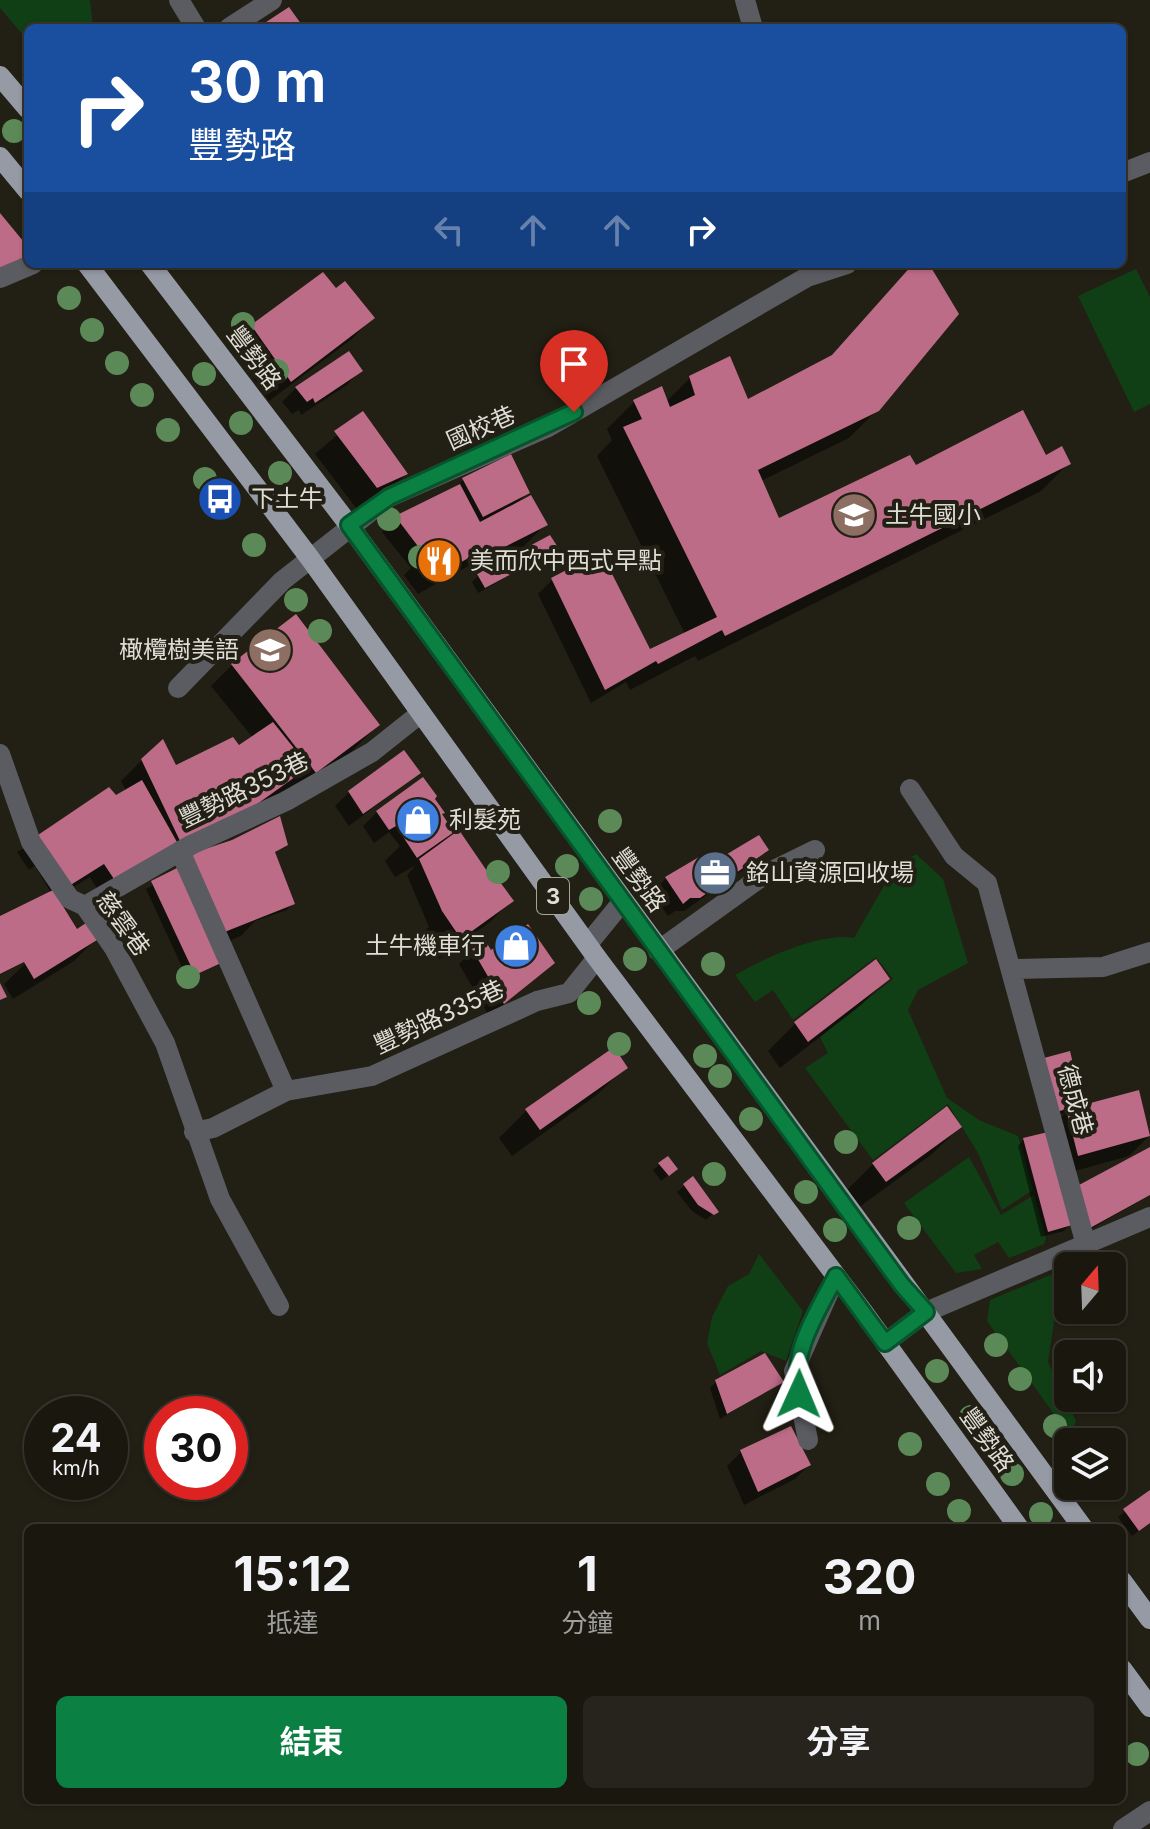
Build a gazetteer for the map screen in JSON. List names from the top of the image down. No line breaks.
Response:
{"streets":{"main road":["豐勢路","3"],"street":["國校巷","豐勢路353巷","慈雲巷","豐勢路335巷","德成巷"]},"crossings":[["豐勢路","國校巷"],["豐勢路","豐勢路353巷"],["豐勢路","豐勢路335巷"],["豐勢路353巷","慈雲巷"]],"places":{"bus stop":["下土牛"],"school or university":["土牛國小","橄欖樹美語"],"restaurant":["美而欣中西式早點"],"shop":["利髮苑","土牛機車行"],"office":["銘山資源回收場"]},"north":"top","page":{"turn":["30 m","豐勢路"],"speed":"24 km/h","limit":"30","eta":["15:12","抵達","1","分鐘","320","m"],"buttons":["結束","分享"]}}
